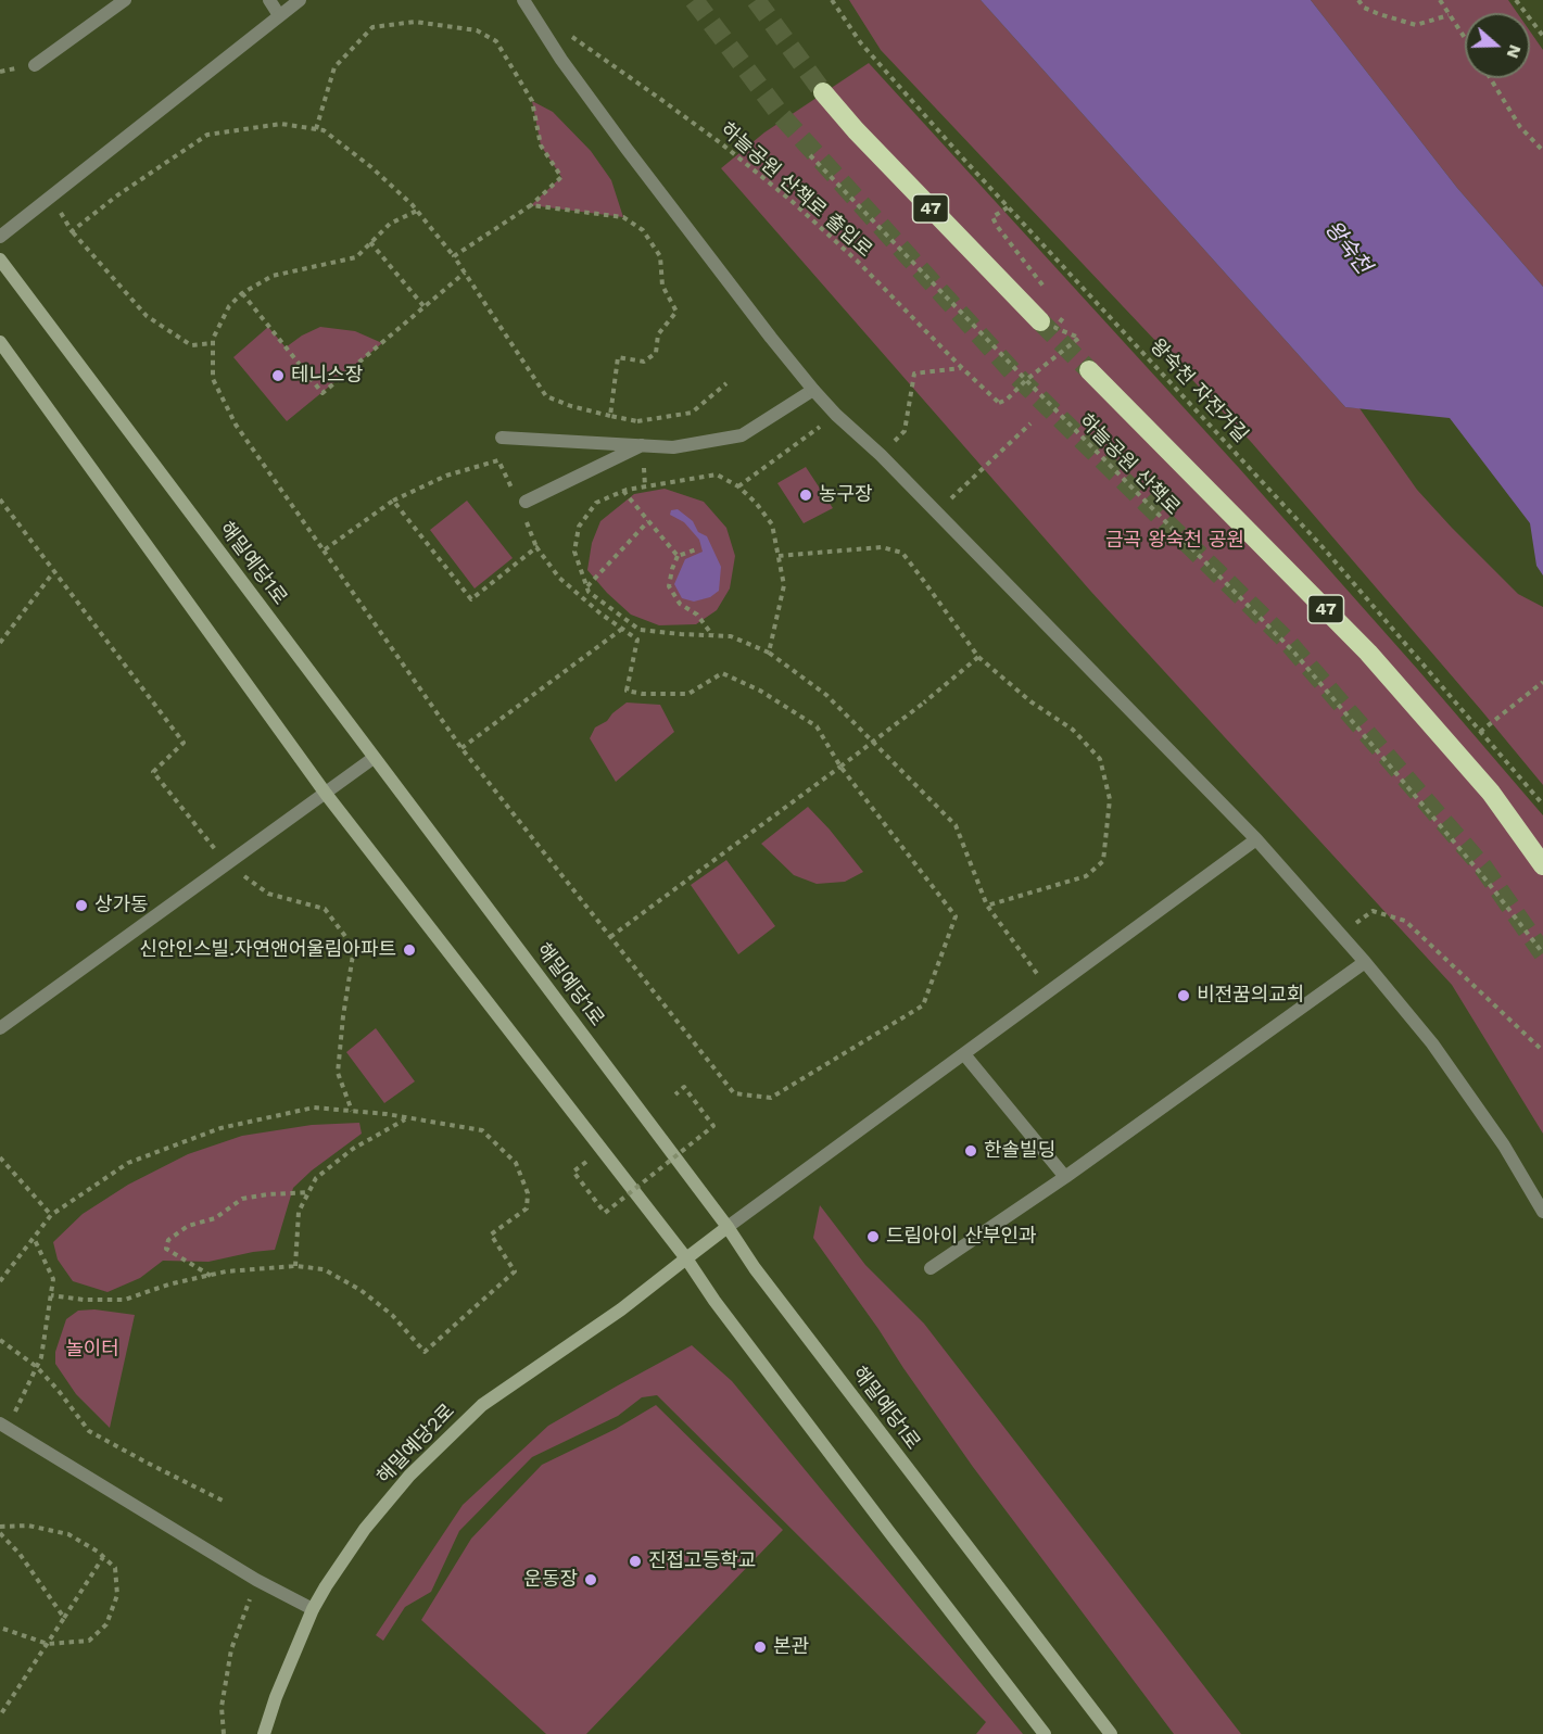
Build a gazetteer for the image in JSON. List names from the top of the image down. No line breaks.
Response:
{"streets":{"highway":["47"],"street":["해밀예당1로","해밀예당2로"],"path":["하늘공원 산책로 출입로","왕숙천 자전거길","하늘공원 산책로"]},"crossings":[["하늘공원 산책로 출입로","하늘공원 산책로"],["해밀예당1로","해밀예당2로"]],"water":["왕숙천"],"parks":["금곡 왕숙천 공원","놀이터"],"places":["테니스장","농구장","상가동","신안인스빌.자연앤어울림아파트","비전꿈의교회","한솔빌딩","드림아이 산부인과","진접고등학교","운동장","본관"],"north":"right"}
